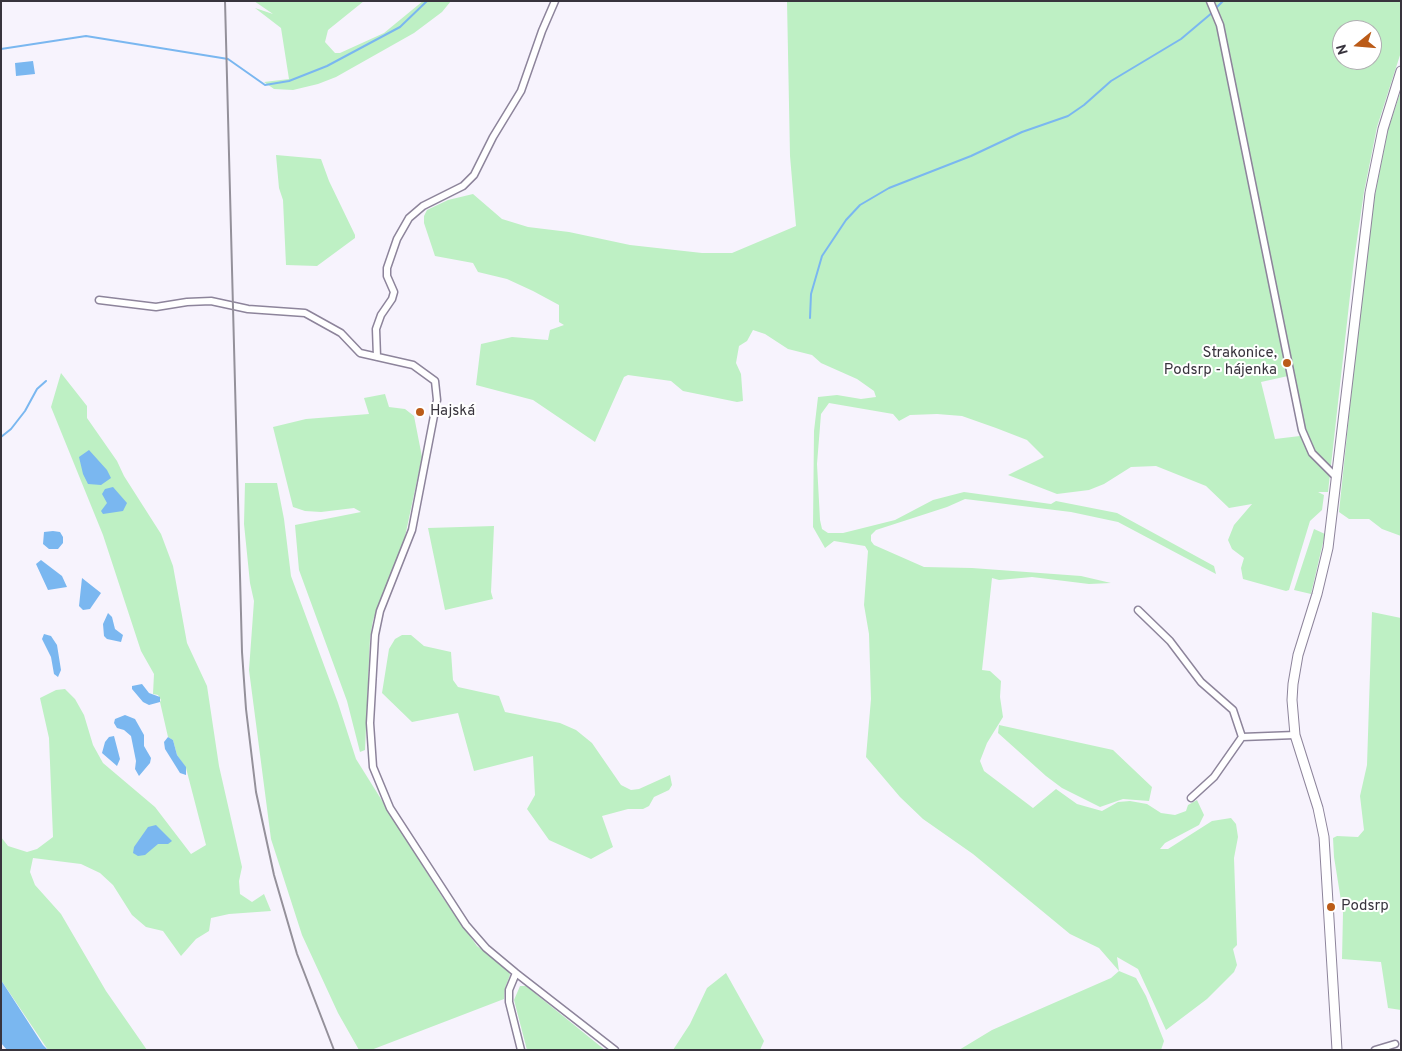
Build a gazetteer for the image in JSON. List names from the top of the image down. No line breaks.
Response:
{"places":["Strakonice, Podsrp - hájenka","Hajská","Podsrp"],"north":"left"}
